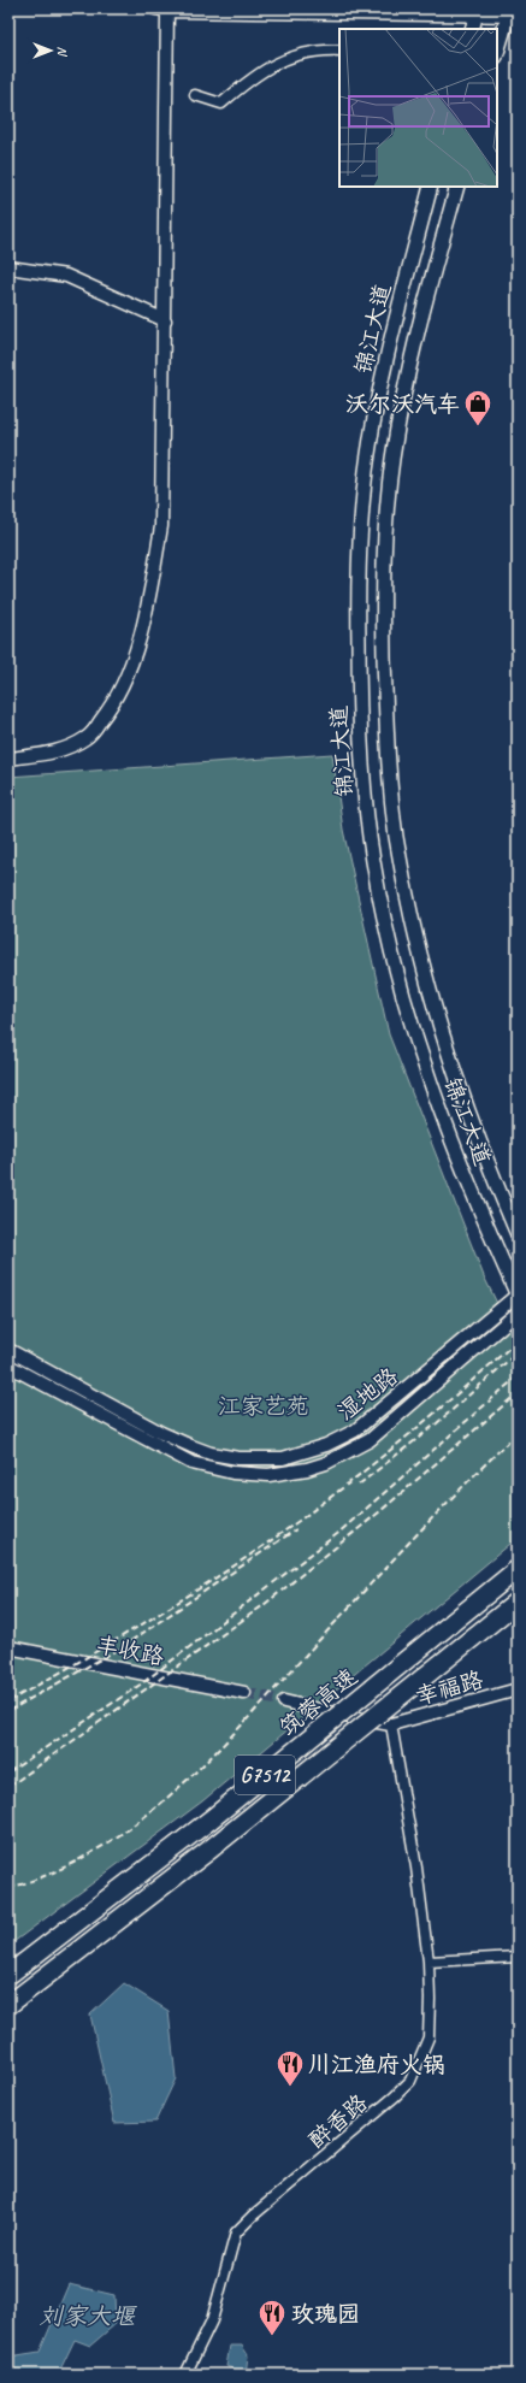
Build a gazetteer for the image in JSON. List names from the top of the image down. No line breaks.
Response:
{"streets":{"highway":["筑蓉高速","G7512"],"main road":["锦江大道"],"street":["湿地路","丰收路","幸福路","醉香路"]},"crossings":[["锦江大道","湿地路"],["幸福路","醉香路"]],"water":["刘家大堰"],"parks":["江家艺苑"],"places":{"shop":["沃尔沃汽车"],"restaurant":["川江渔府火锅","玫瑰园"]},"north":"right"}
